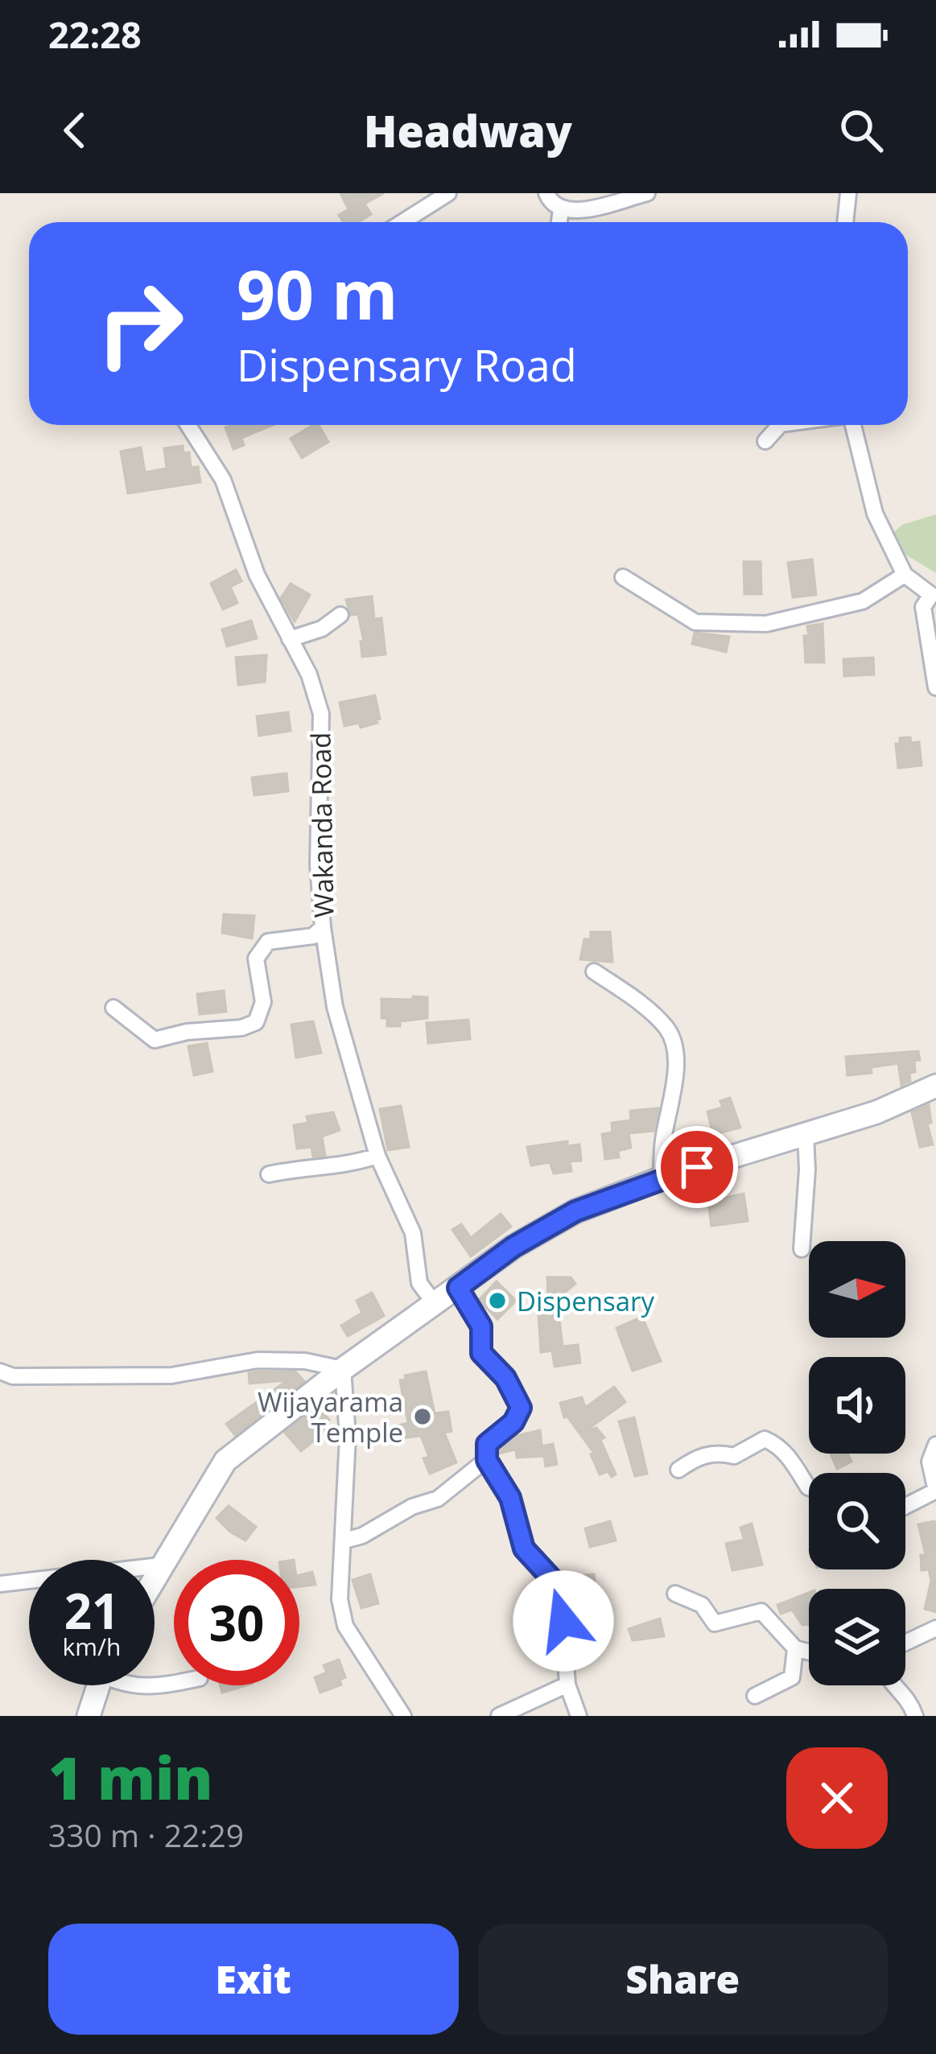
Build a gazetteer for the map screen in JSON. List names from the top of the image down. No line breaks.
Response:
{"streets":{"street":["Wakanda Road"]},"places":["Dispensary","Wijayarama Temple"],"north":"right","page":{"status":"22:28","header":"Headway","turn":["90 m","Dispensary Road"],"speed":"21 km/h","limit":"30","heading":["1 min","330 m · 22:29"],"buttons":["Exit","Share"]}}
